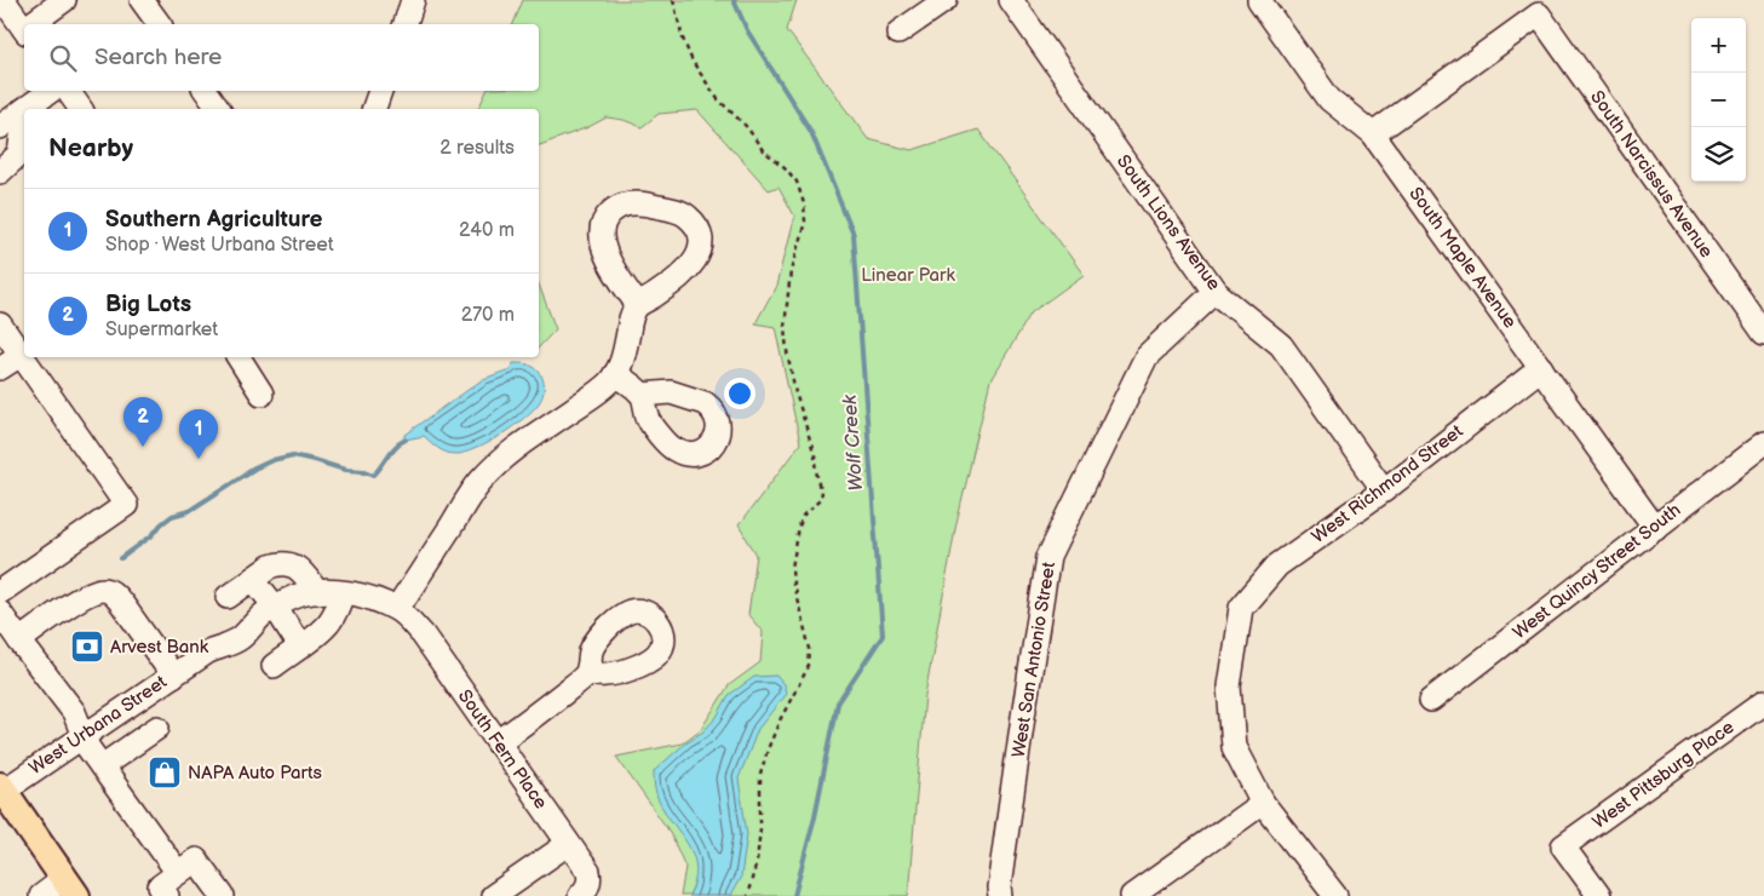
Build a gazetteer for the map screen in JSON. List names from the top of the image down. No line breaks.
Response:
{"streets":{"street":["South Narcissus Avenue","South Lions Avenue","South Maple Avenue","West Richmond Street","West Quincy Street South","West San Antonio Street","West Urbana Street","South Fern Place","West Pittsburg Place"]},"crossings":[["South Narcissus Avenue","South Maple Avenue"],["South Lions Avenue","West Richmond Street"],["South Lions Avenue","West San Antonio Street"],["South Maple Avenue","West Richmond Street"],["South Maple Avenue","West Quincy Street South"],["West Urbana Street","South Fern Place"]],"water":["Wolf Creek"],"parks":["Linear Park"],"places":{"bank":["Arvest Bank"],"shop":["NAPA Auto Parts"]},"page":{"map_buttons":["+","−"],"search":"Search here","heading":["Nearby","2 results"],"list":[{"mark":"1","name":"Southern Agriculture","note":"Shop · West Urbana Street","value":"240 m"},{"mark":"2","name":"Big Lots","note":"Supermarket","value":"270 m"}],"pins":["2","1"]}}
